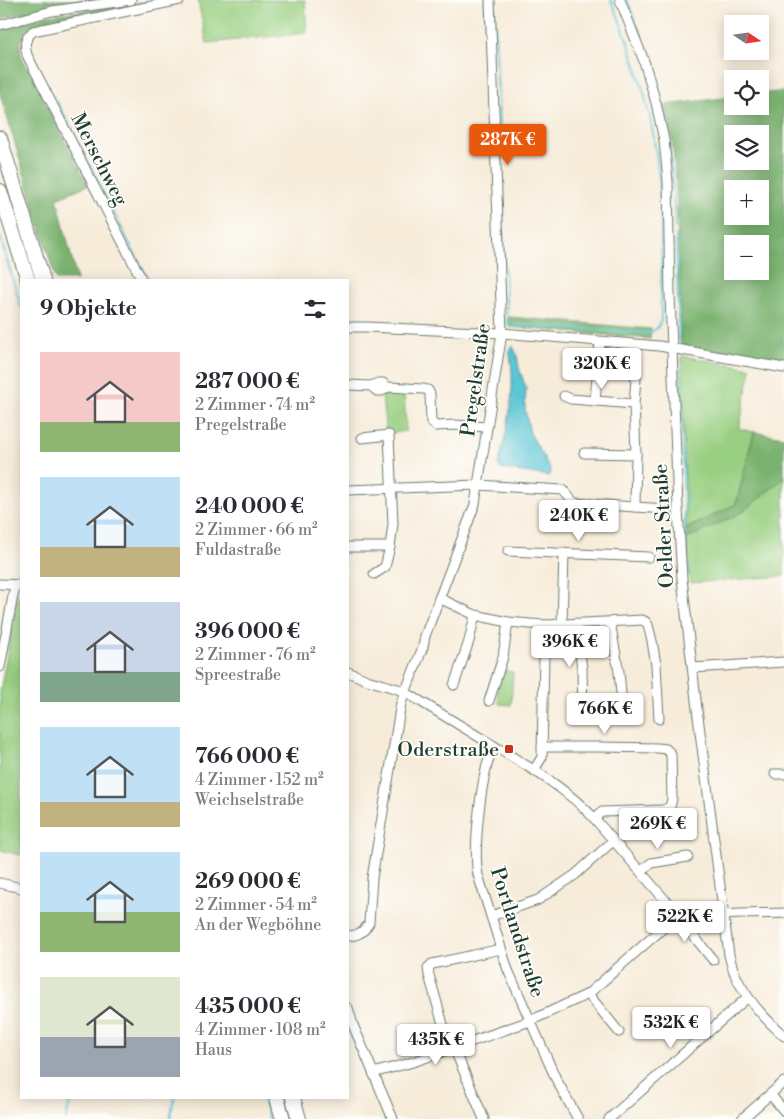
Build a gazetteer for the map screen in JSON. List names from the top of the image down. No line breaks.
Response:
{"streets":{"street":["Merschweg","Pregelstraße","Oelder Straße","Portlandstraße"]},"places":{"transit":["Oderstraße"]},"north":"right","page":{"map_buttons":["+","−"],"price":["287K €","320K €","240K €","396K €","766K €","269K €","522K €","532K €","435K €"],"heading":"9 Objekte","list":[{"name":"287 000 €","note":"2 Zimmer · 74 m² · Pregelstraße"},{"name":"240 000 €","note":"2 Zimmer · 66 m² · Fuldastraße"},{"name":"396 000 €","note":"2 Zimmer · 76 m² · Spreestraße"},{"name":"766 000 €","note":"4 Zimmer · 152 m² · Weichselstraße"},{"name":"269 000 €","note":"2 Zimmer · 54 m² · An der Wegböhne"},{"name":"435 000 €","note":"4 Zimmer · 108 m² · Haus"}]}}
